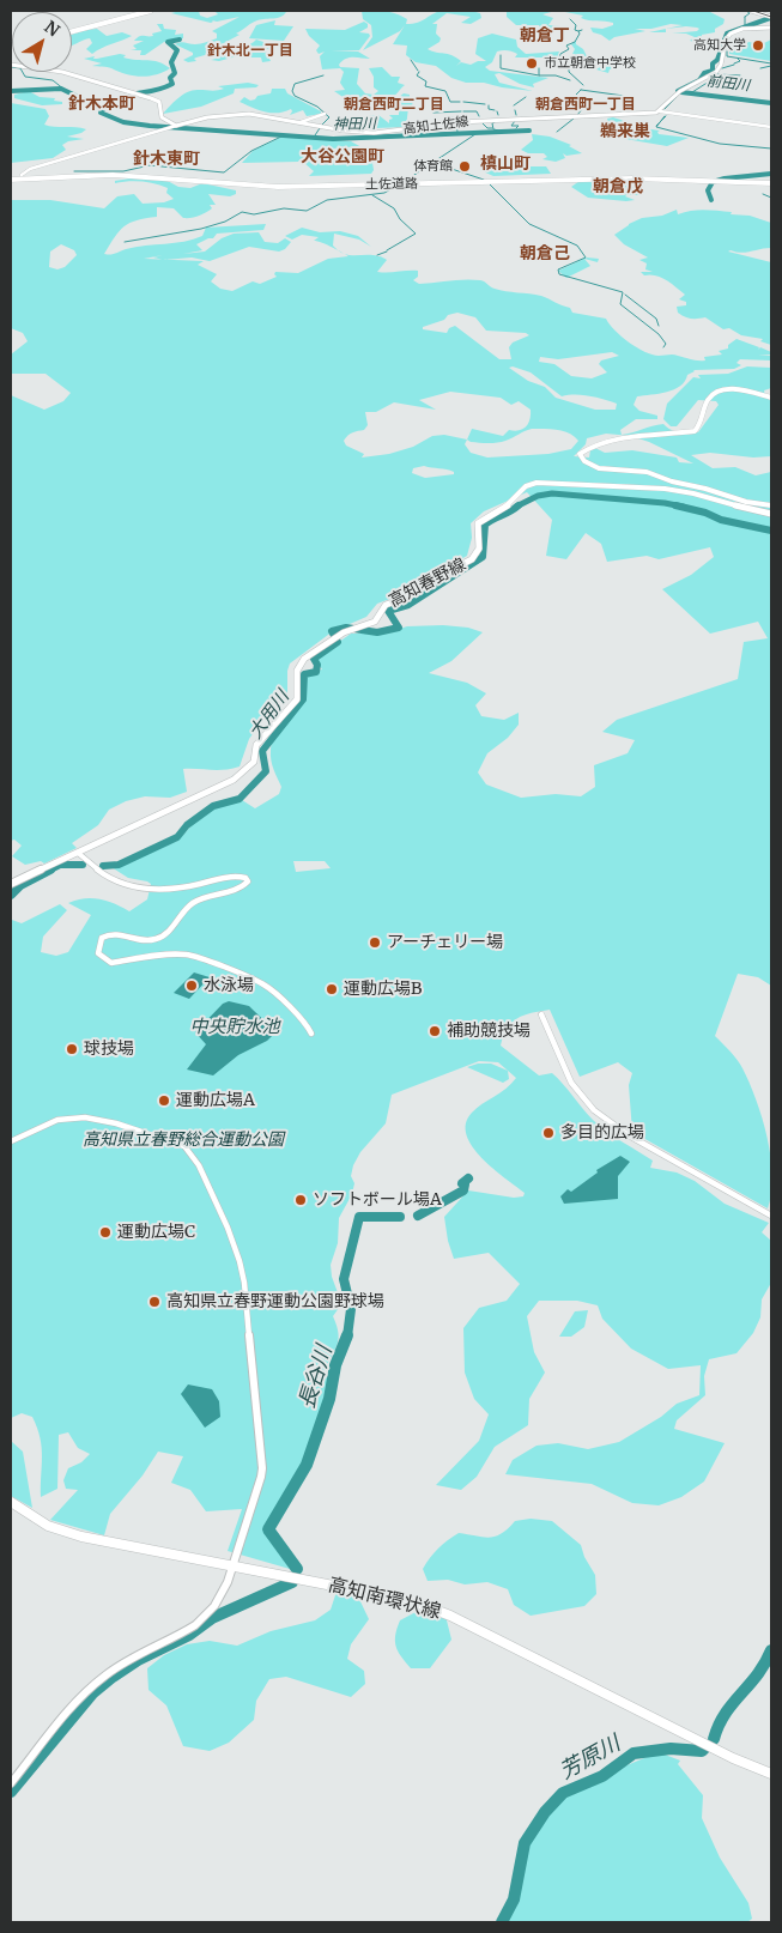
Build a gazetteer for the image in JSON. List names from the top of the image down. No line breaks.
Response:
{"streets":{"highway":["土佐道路"],"main road":["高知土佐線","高知春野線","高知南環状線"]},"districts":["朝倉丁","針木北一丁目","針木本町","朝倉西町二丁目","朝倉西町一丁目","鵜来巣","大谷公園町","針木東町","槙山町","朝倉戊","朝倉己"],"water":["前田川","神田川","大用川","中央貯水池","長谷川","芳原川"],"parks":["高知県立春野総合運動公園"],"places":["高知大学","市立朝倉中学校","体育館","アーチェリー場","水泳場","運動広場B","補助競技場","球技場","運動広場A","多目的広場","ソフトボール場A","運動広場C","高知県立春野運動公園野球場"],"north":"top right"}
